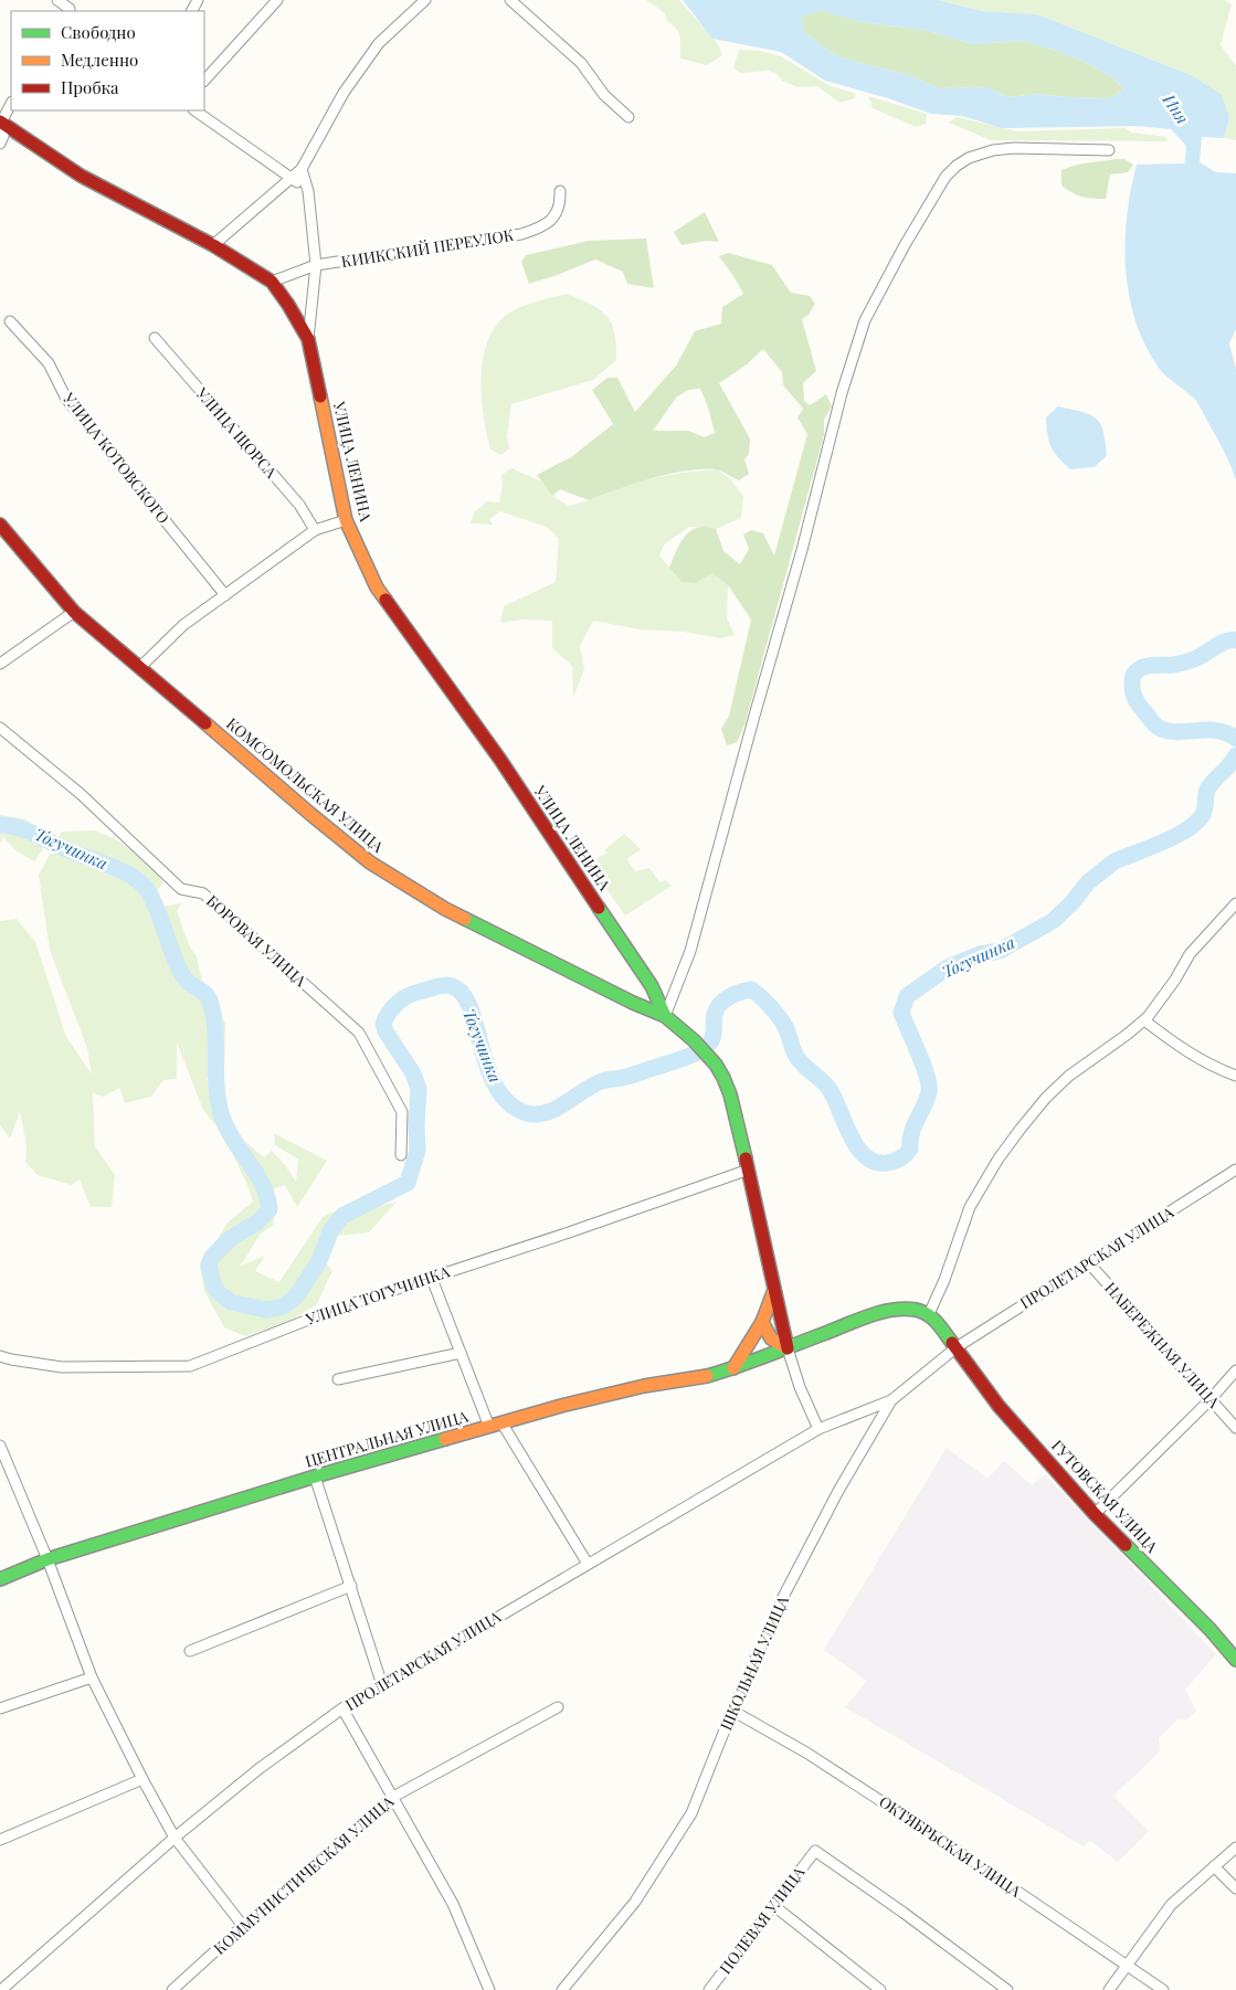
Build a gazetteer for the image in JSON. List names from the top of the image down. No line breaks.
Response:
{"streets":{"main road":["УЛИЦА ЛЕНИНА","КОМСОМОЛЬСКАЯ УЛИЦА","ЦЕНТРАЛЬНАЯ УЛИЦА","ГУТОВСКАЯ УЛИЦА"],"street":["КИИКСКИЙ ПЕРЕУЛОК","УЛИЦА ЩОРСА","УЛИЦА КОТОВСКОГО","БОРОВАЯ УЛИЦА","ПРОЛЕТАРСКАЯ УЛИЦА","УЛИЦА ТОГУЧИНКА","НАБЕРЕЖНАЯ УЛИЦА","ШКОЛЬНАЯ УЛИЦА","ОКТЯБРЬСКАЯ УЛИЦА","КОММУНИСТИЧЕСКАЯ УЛИЦА","ПОЛЕВАЯ УЛИЦА"]},"crossings":[["КИИКСКИЙ ПЕРЕУЛОК","УЛИЦА ЛЕНИНА"],["УЛИЦА ЛЕНИНА","КОМСОМОЛЬСКАЯ УЛИЦА"],["КОМСОМОЛЬСКАЯ УЛИЦА","УЛИЦА ТОГУЧИНКА"],["КОМСОМОЛЬСКАЯ УЛИЦА","ЦЕНТРАЛЬНАЯ УЛИЦА"],["ПРОЛЕТАРСКАЯ УЛИЦА","НАБЕРЕЖНАЯ УЛИЦА"],["ПРОЛЕТАРСКАЯ УЛИЦА","ГУТОВСКАЯ УЛИЦА"],["ПРОЛЕТАРСКАЯ УЛИЦА","ШКОЛЬНАЯ УЛИЦА"],["ЦЕНТРАЛЬНАЯ УЛИЦА","ГУТОВСКАЯ УЛИЦА"],["ГУТОВСКАЯ УЛИЦА","ШКОЛЬНАЯ УЛИЦА"],["ШКОЛЬНАЯ УЛИЦА","ОКТЯБРЬСКАЯ УЛИЦА"]],"water":["Иня","Тогучинка"],"legend":["Свободно","Медленно","Пробка"]}
